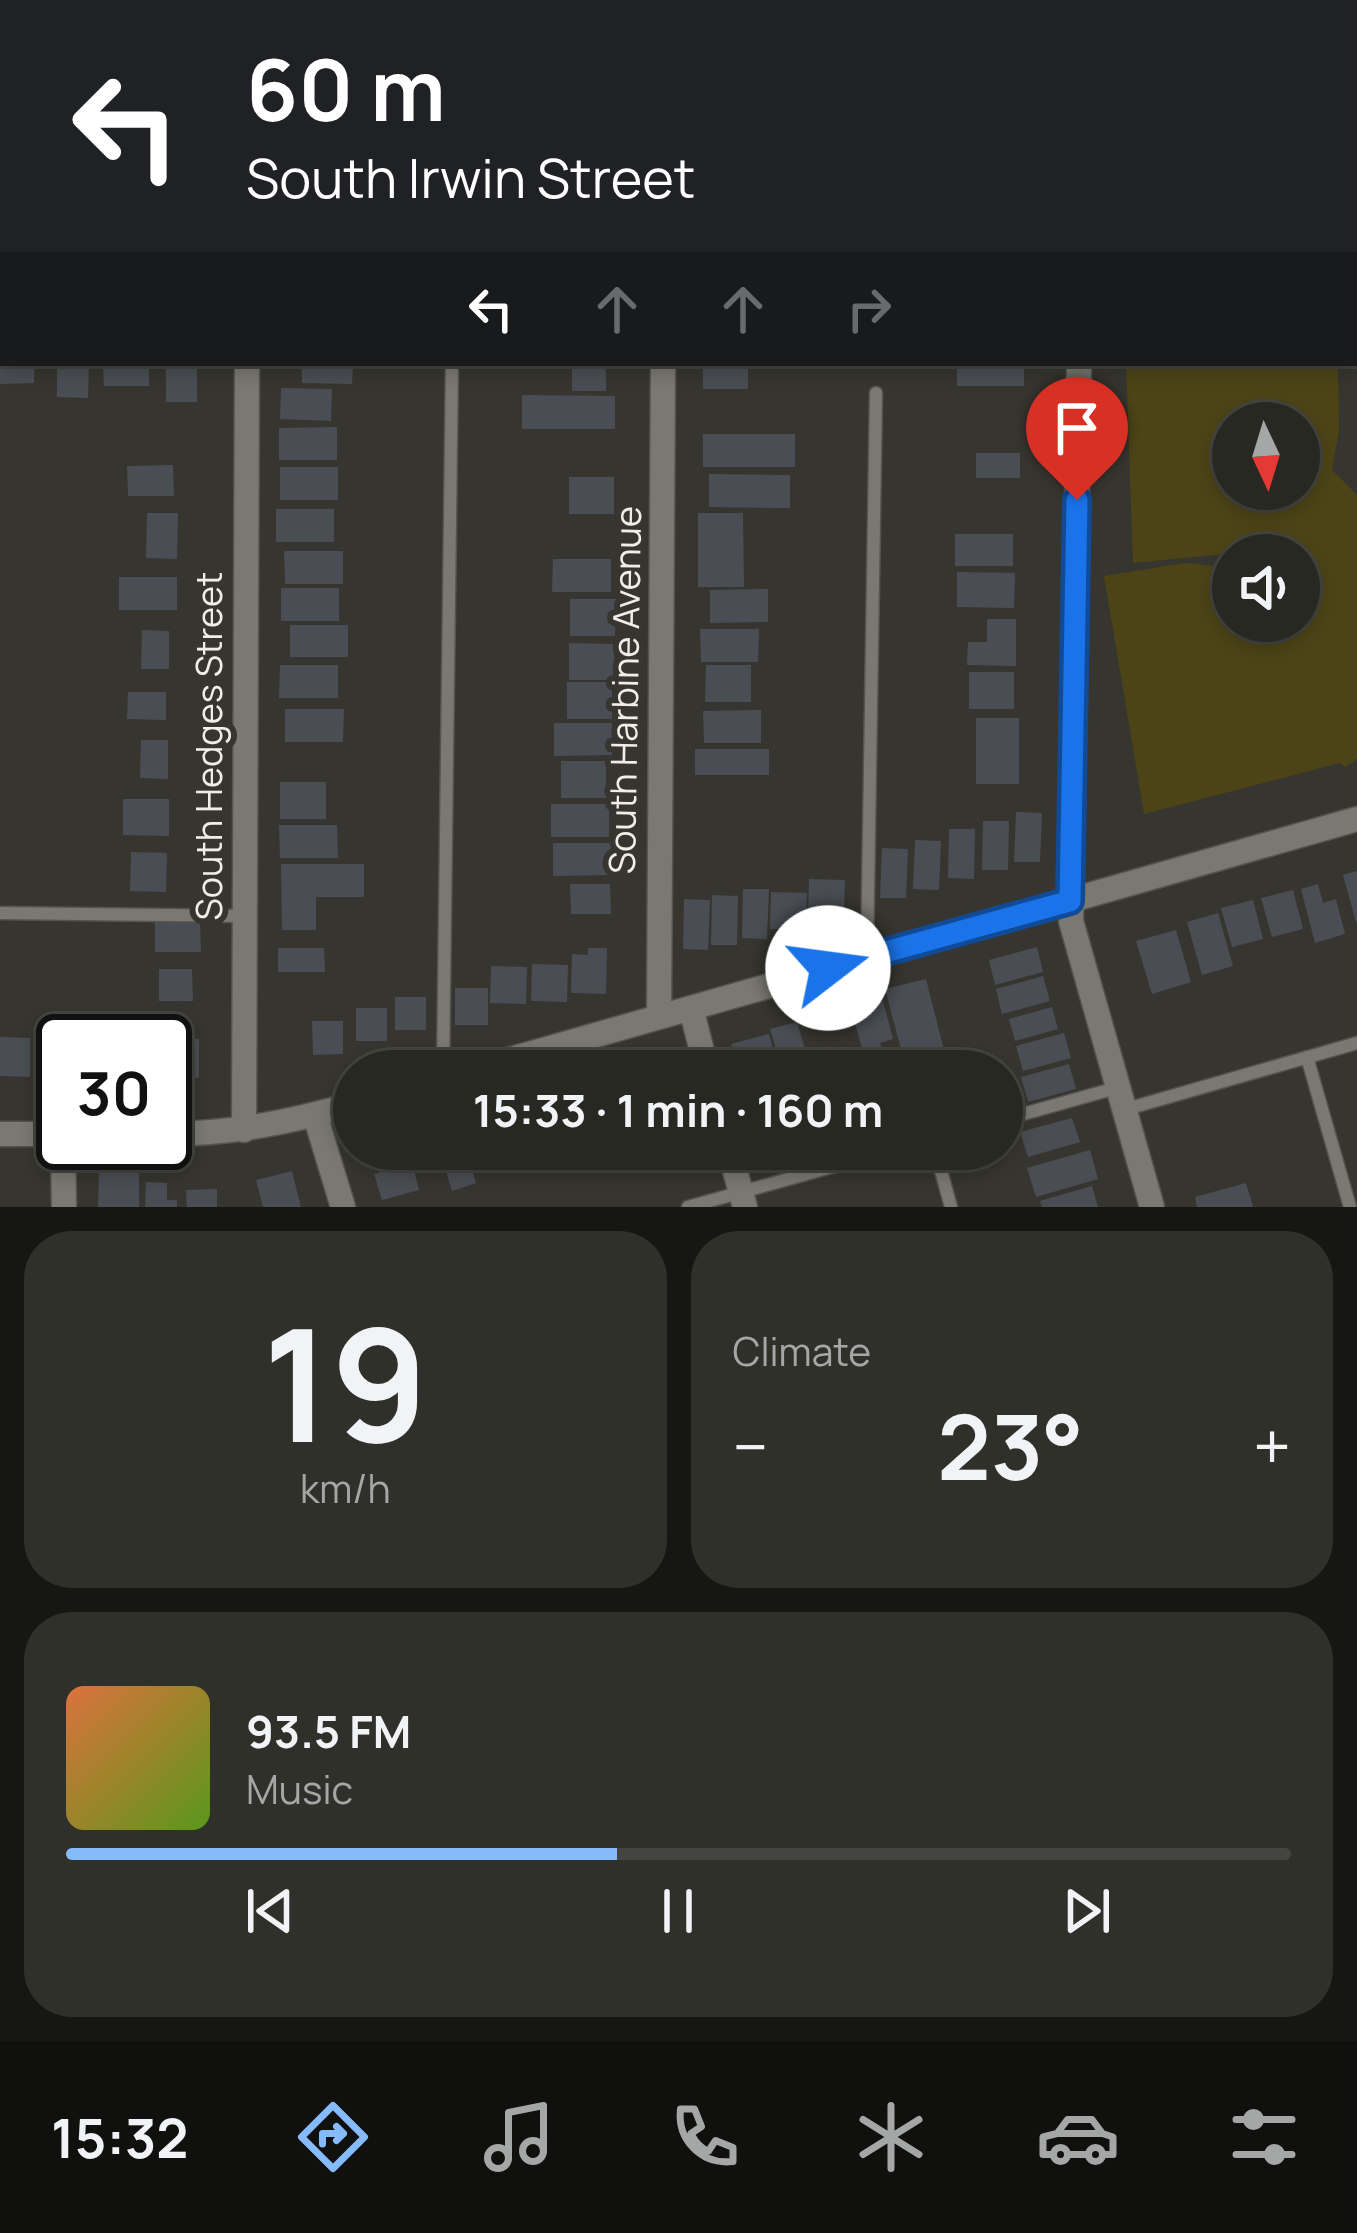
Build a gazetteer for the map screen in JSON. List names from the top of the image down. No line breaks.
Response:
{"streets":{"street":["South Harbine Avenue","South Hedges Street"]},"north":"bottom","page":{"turn":["60 m","South Irwin Street"],"limit":"30","trip":"15:33 · 1 min · 160 m","tile":[["19","km/h"],"Climate"],"heat":["−","23°","+"],"song":["93.5 FM","Music"],"tabs":"15:32"}}
